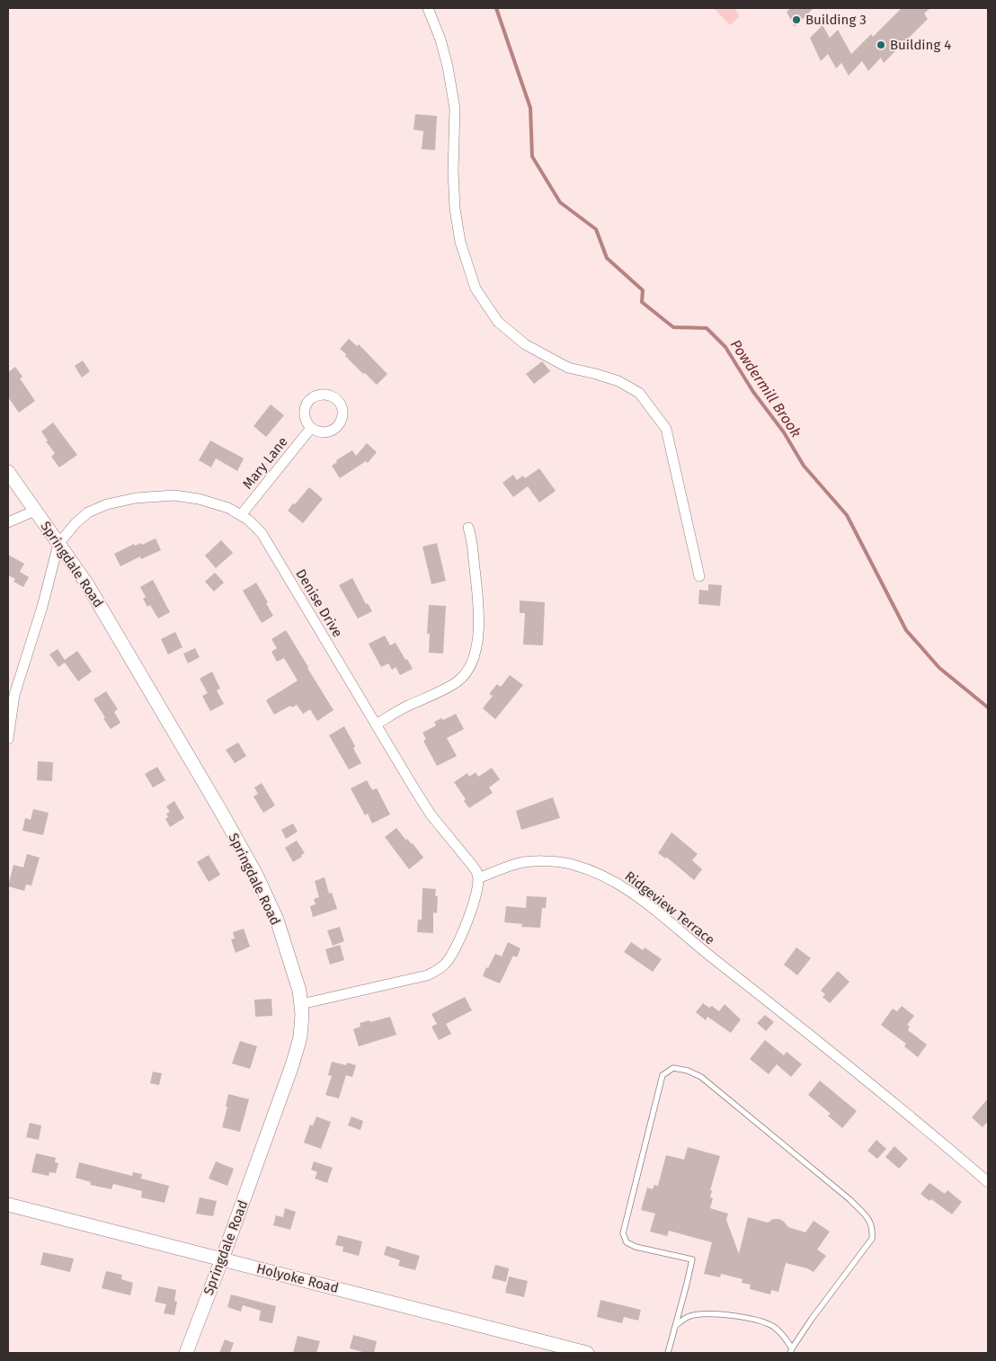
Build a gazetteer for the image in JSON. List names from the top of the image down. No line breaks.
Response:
{"streets":{"street":["Mary Lane","Springdale Road","Denise Drive","Ridgeview Terrace","Holyoke Road"]},"crossings":[["Mary Lane","Denise Drive"],["Springdale Road","Denise Drive"],["Springdale Road","Holyoke Road"],["Denise Drive","Ridgeview Terrace"]],"water":["Powdermill Brook"],"places":["Building 3","Building 4"]}
